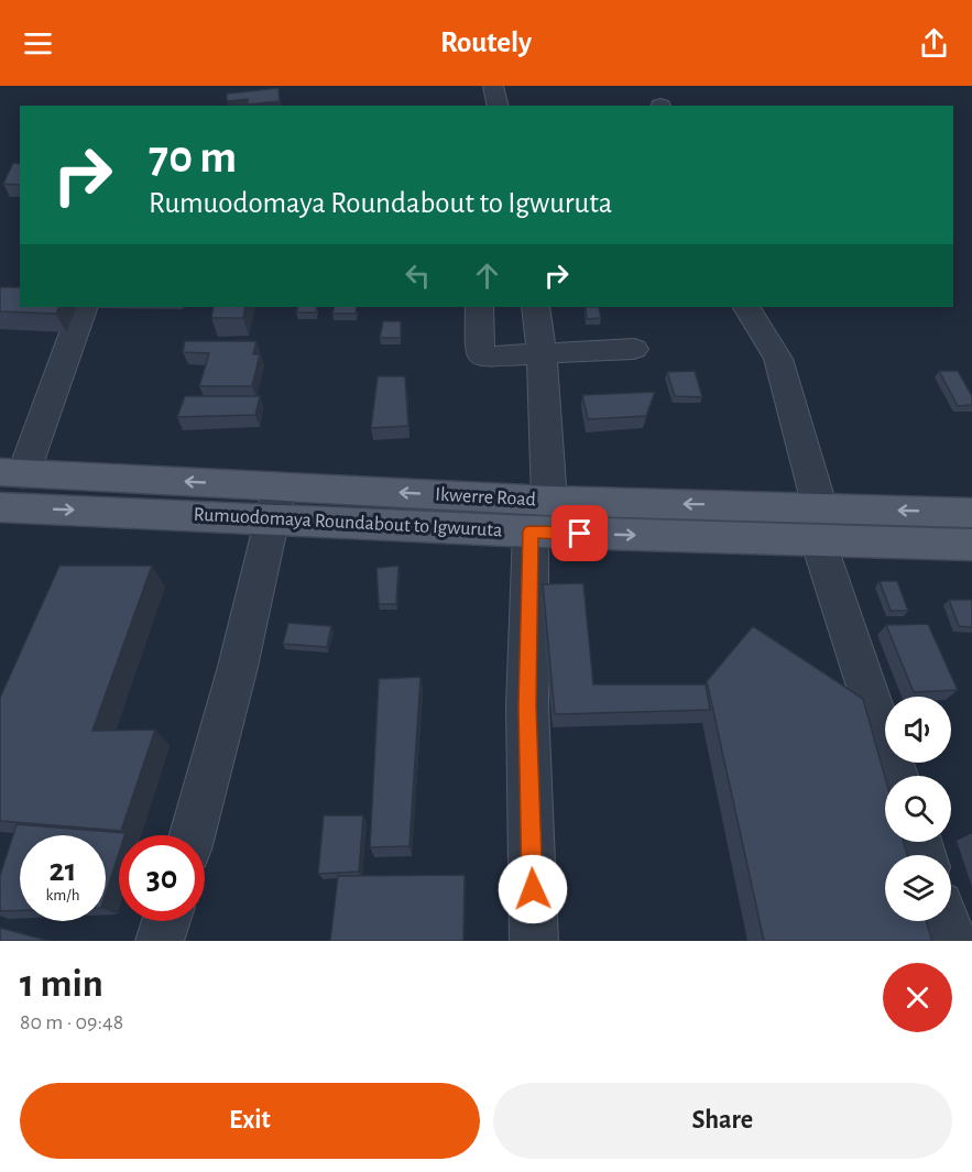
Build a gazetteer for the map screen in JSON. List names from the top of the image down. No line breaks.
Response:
{"streets":{"main road":["Rumuodomaya Roundabout to Igwuruta"]},"page":{"header":"Routely","turn":["70 m","Rumuodomaya Roundabout to Igwuruta"],"speed":"21 km/h","limit":"30","heading":["1 min","80 m · 09:48"],"buttons":["Exit","Share"]}}
